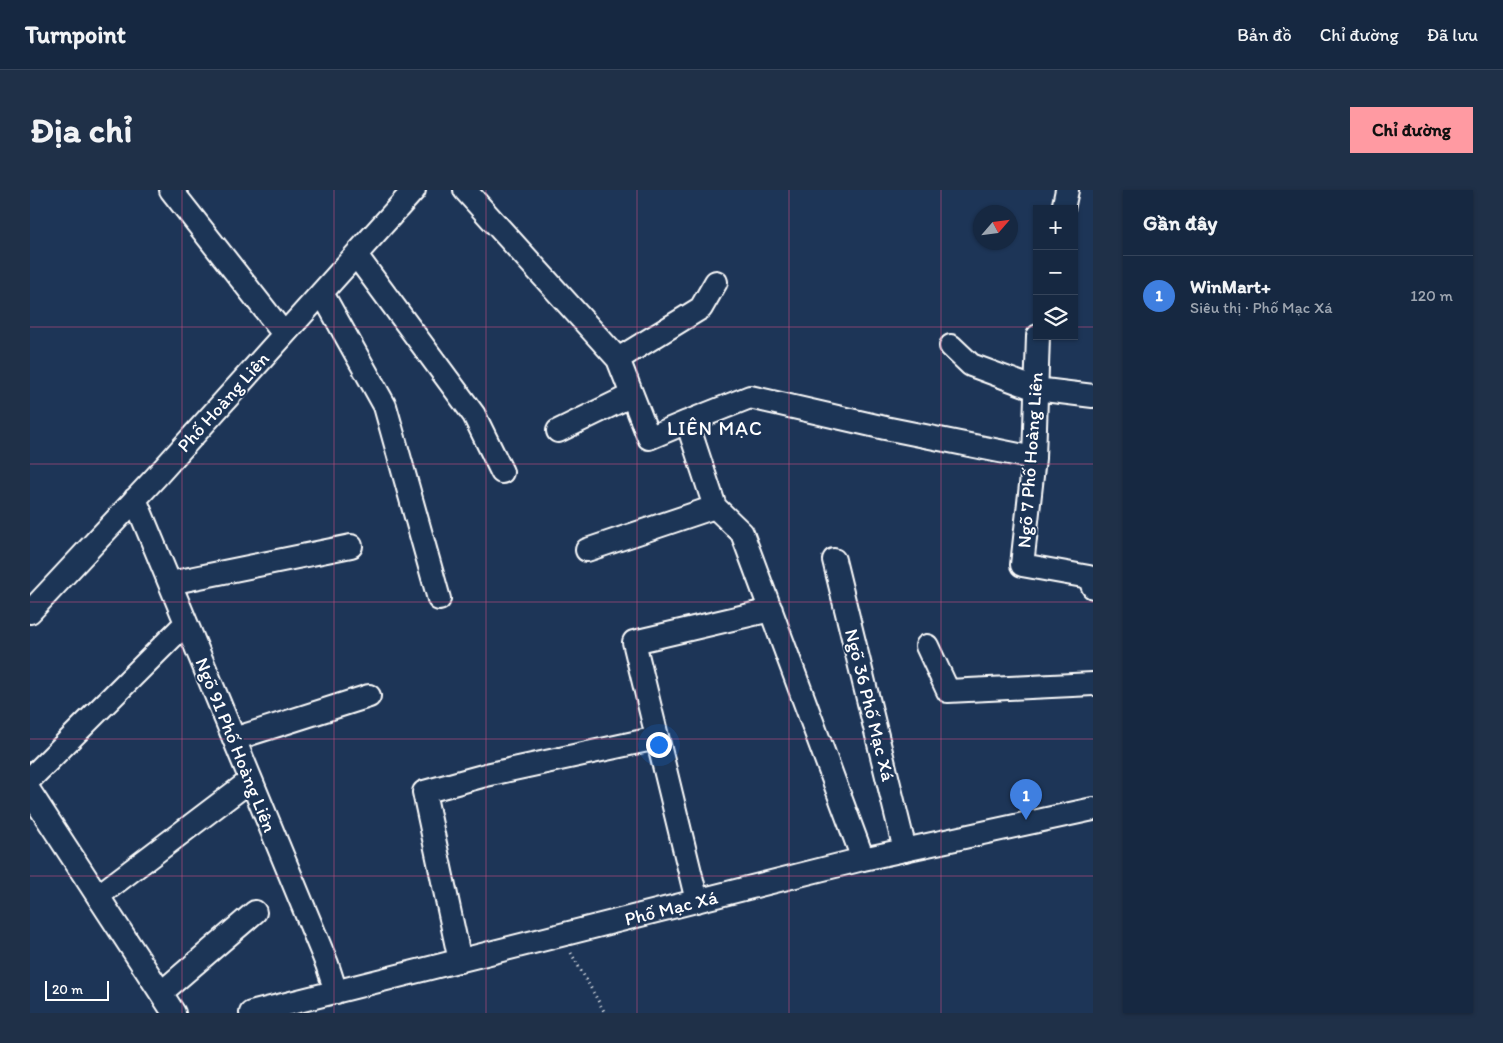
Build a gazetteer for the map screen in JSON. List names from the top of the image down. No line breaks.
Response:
{"streets":{"street":["Phố Hoàng Liên","Ngõ 7 Phố Hoàng Liên","Ngõ 36 Phố Mạc Xá","Ngõ 91 Phố Hoàng Liên","Phố Mạc Xá"]},"crossings":[["Phố Hoàng Liên","Ngõ 91 Phố Hoàng Liên"],["Ngõ 36 Phố Mạc Xá","Phố Mạc Xá"],["Ngõ 91 Phố Hoàng Liên","Phố Mạc Xá"]],"districts":["LIÊN MẠC"],"scale_bar":"20 m","north":"top right","page":{"header":"Turnpoint","nav":["Bản đồ","Chỉ đường","Đã lưu"],"buttons":"Chỉ đường","title":"Địa chỉ","heading":"Gần đây","map_buttons":["+","−"],"list":[{"mark":"1","name":"WinMart+","note":"Siêu thị · Phố Mạc Xá","value":"120 m"}],"pins":"1","scale":"20 m"}}
